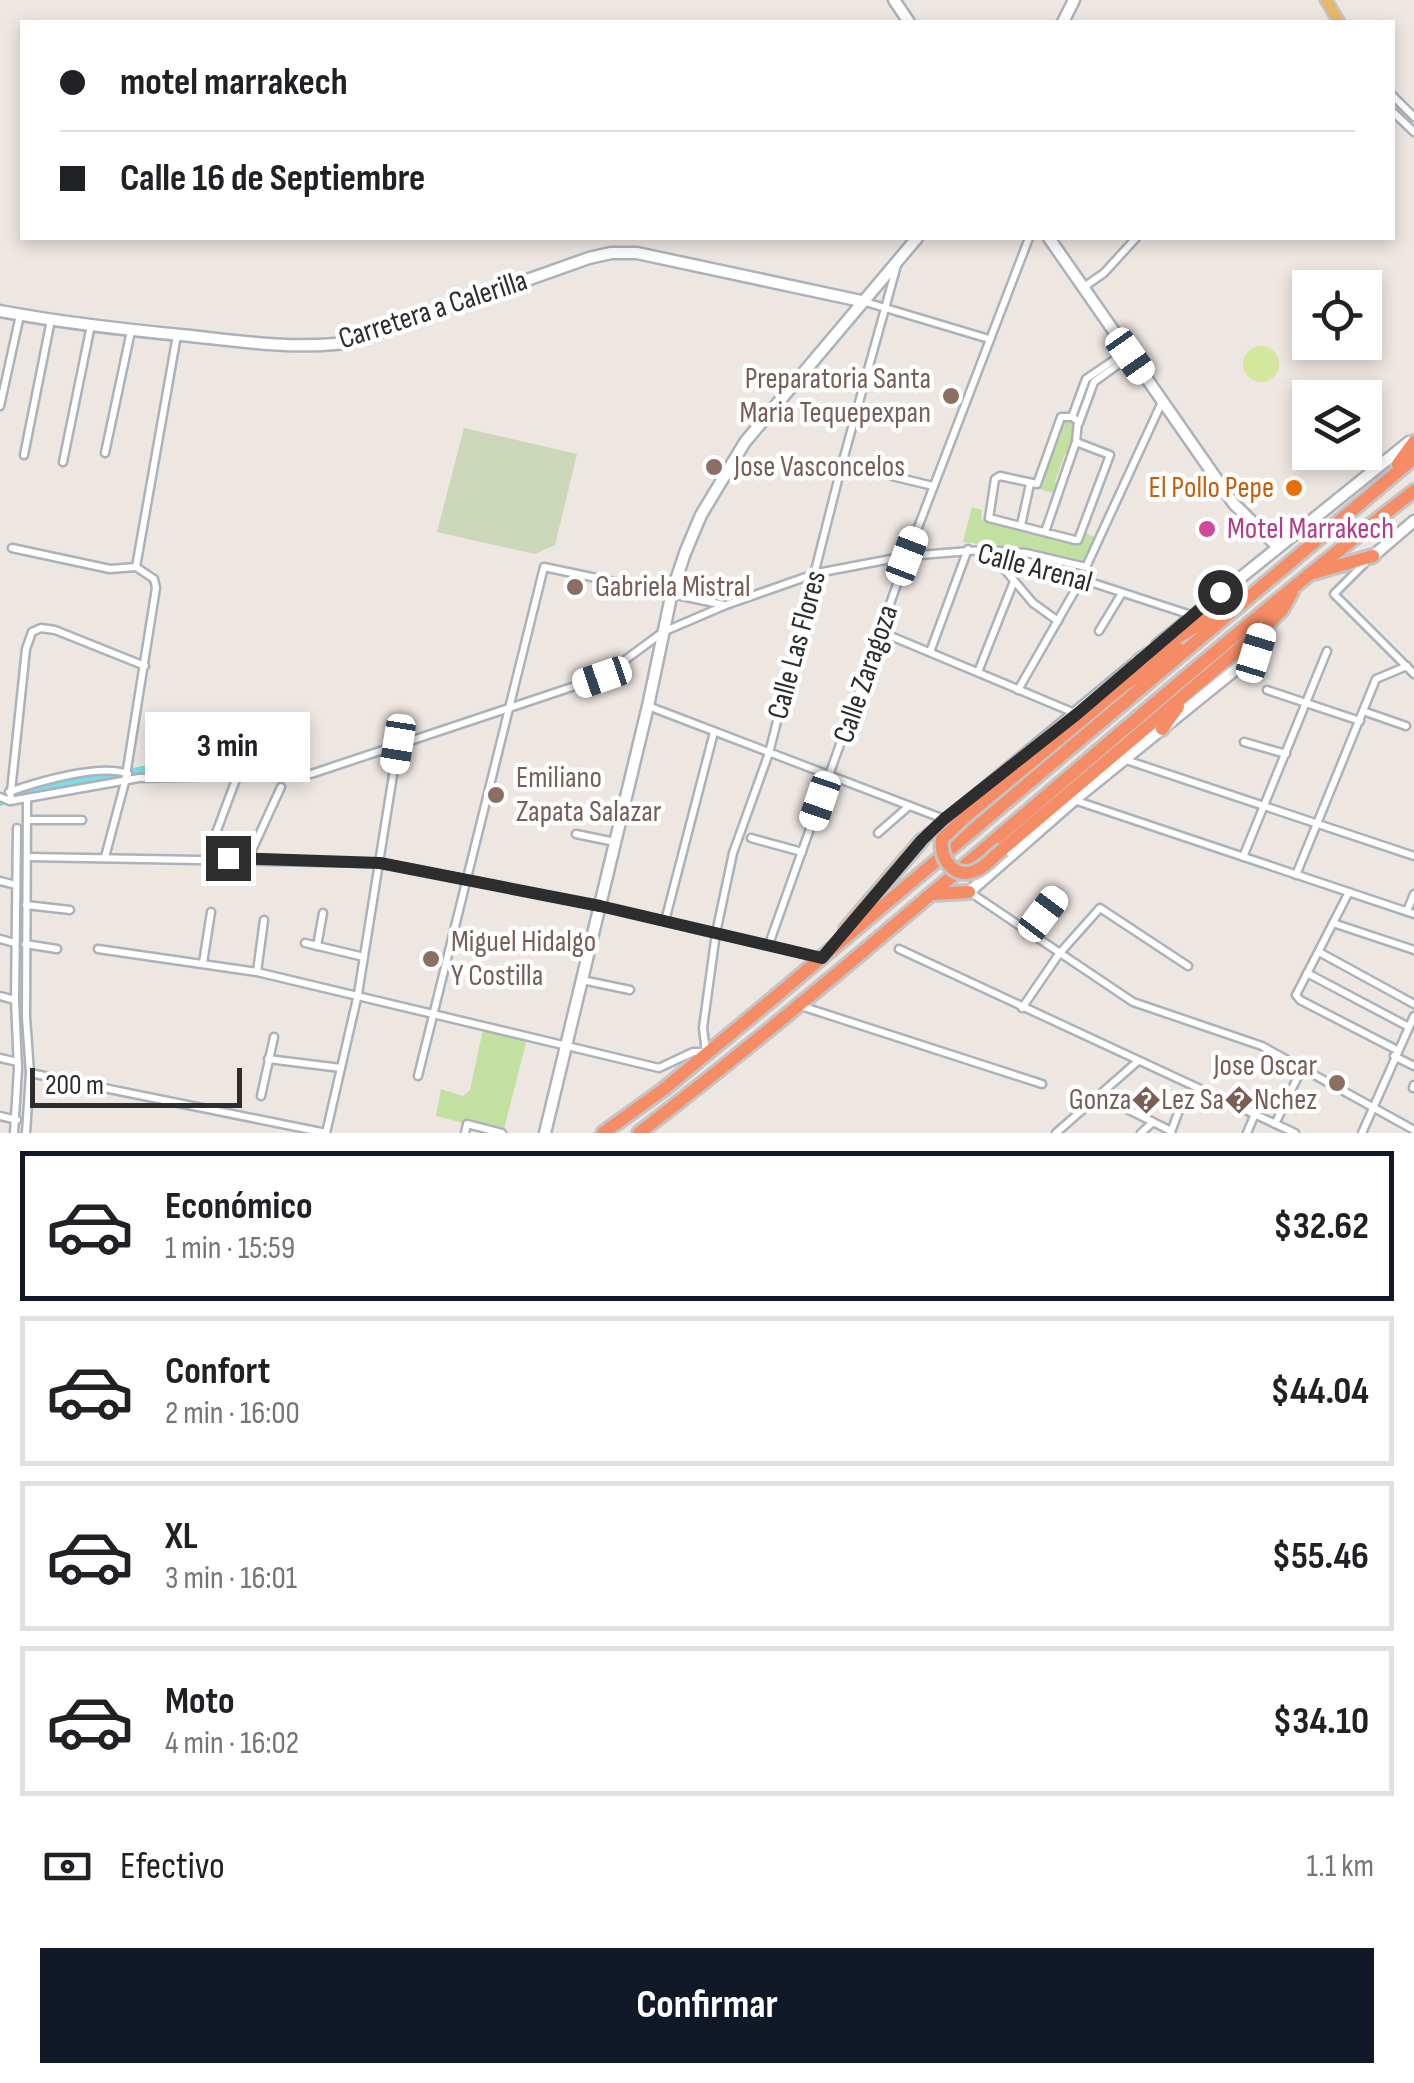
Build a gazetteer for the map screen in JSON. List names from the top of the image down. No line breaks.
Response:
{"streets":{"street":["Carretera a Calerilla","Calle Arenal","Calle Las Flores","Calle Zaragoza"]},"crossings":[["Calle Arenal","Calle Las Flores"],["Calle Arenal","Calle Zaragoza"]],"places":["Preparatoria Santa Maria Tequepexpan","Jose Vasconcelos","El Pollo Pepe","Motel Marrakech","Gabriela Mistral","Emiliano Zapata Salazar","Miguel Hidalgo Y Costilla","Jose Oscar Gonza�Lez Sa�Nchez"],"scale_bar":"200 m","page":{"banner":["motel marrakech","Calle 16 de Septiembre"],"bubble":"3 min","scale":"200 m","list":[{"name":"Económico","note":"1 min · 15:59","value":"$32.62"},{"name":"Confort","note":"2 min · 16:00","value":"$44.04"},{"name":"XL","note":"3 min · 16:01","value":"$55.46"},{"name":"Moto","note":"4 min · 16:02","value":"$34.10"}],"pay":["Efectivo","1.1 km"],"buttons":"Confirmar"}}
